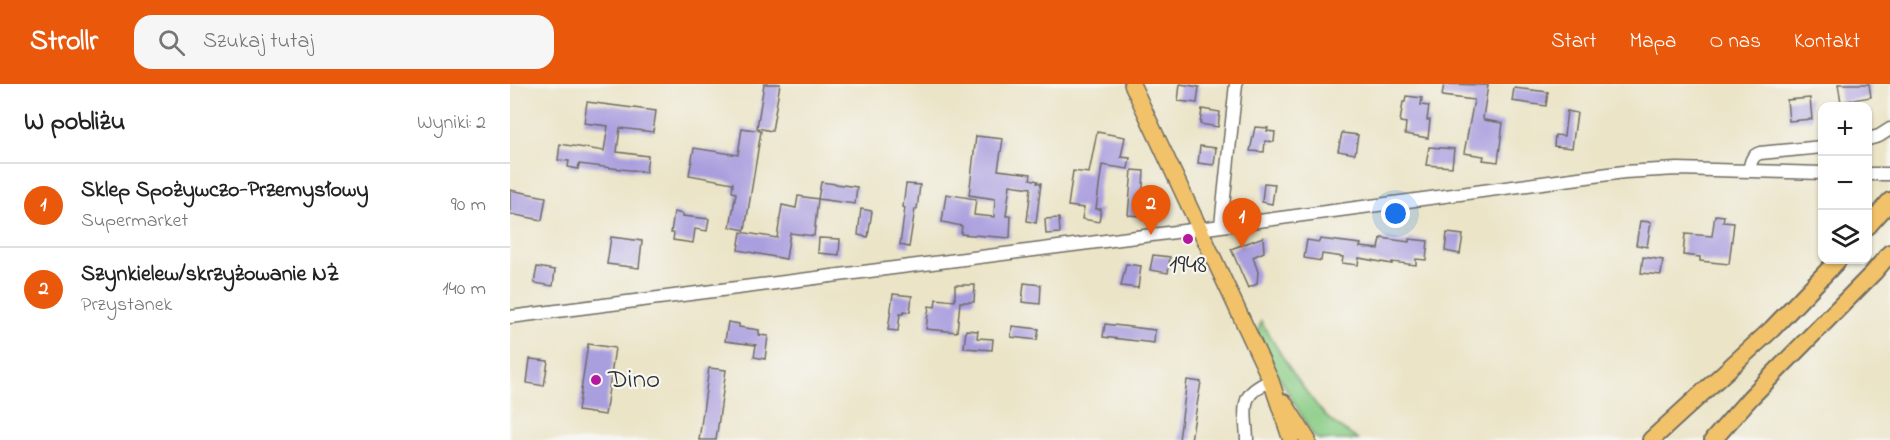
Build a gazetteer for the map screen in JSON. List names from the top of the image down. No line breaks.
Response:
{"places":["1948","Dino"],"page":{"header":"Strollr","search":"Szukaj tutaj","nav":["Start","Mapa","O nas","Kontakt"],"heading":["W pobliżu","Wyniki: 2"],"map_buttons":["+","−"],"list":[{"mark":"1","name":"Sklep Spożywczo-Przemysłowy","note":"Supermarket","value":"90 m"},{"mark":"2","name":"Szynkielew/skrzyżowanie NŻ","note":"Przystanek","value":"140 m"}],"pins":["2","1"]}}
